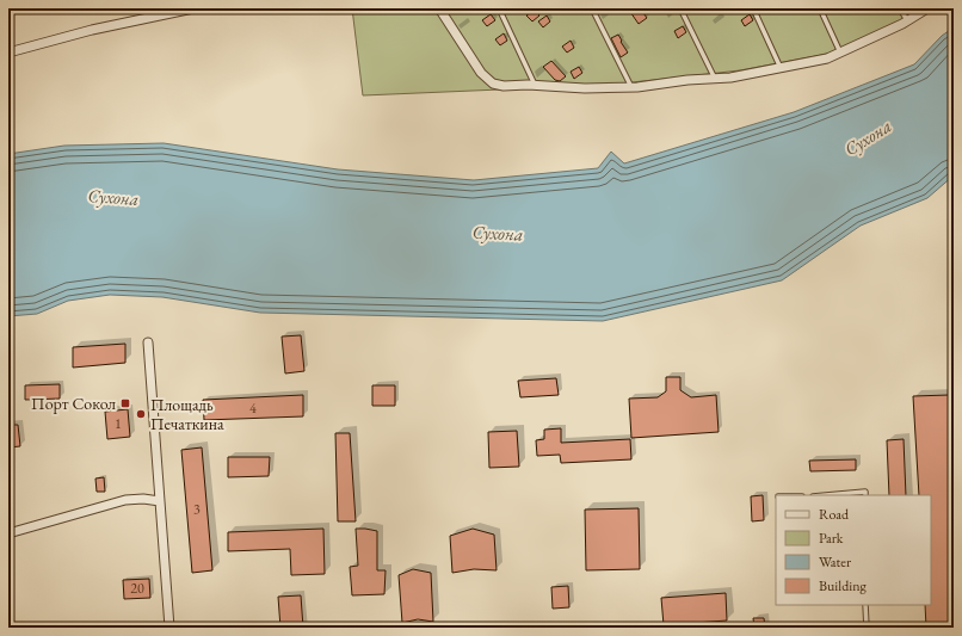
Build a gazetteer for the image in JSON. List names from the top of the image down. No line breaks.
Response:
{"water":["Сухона"],"places":{"transit":["Порт Сокол"],"other":["Площадь Печаткина"]},"house_numbers":["4","1","3","20"],"legend":["Road","Park","Water","Building"]}
